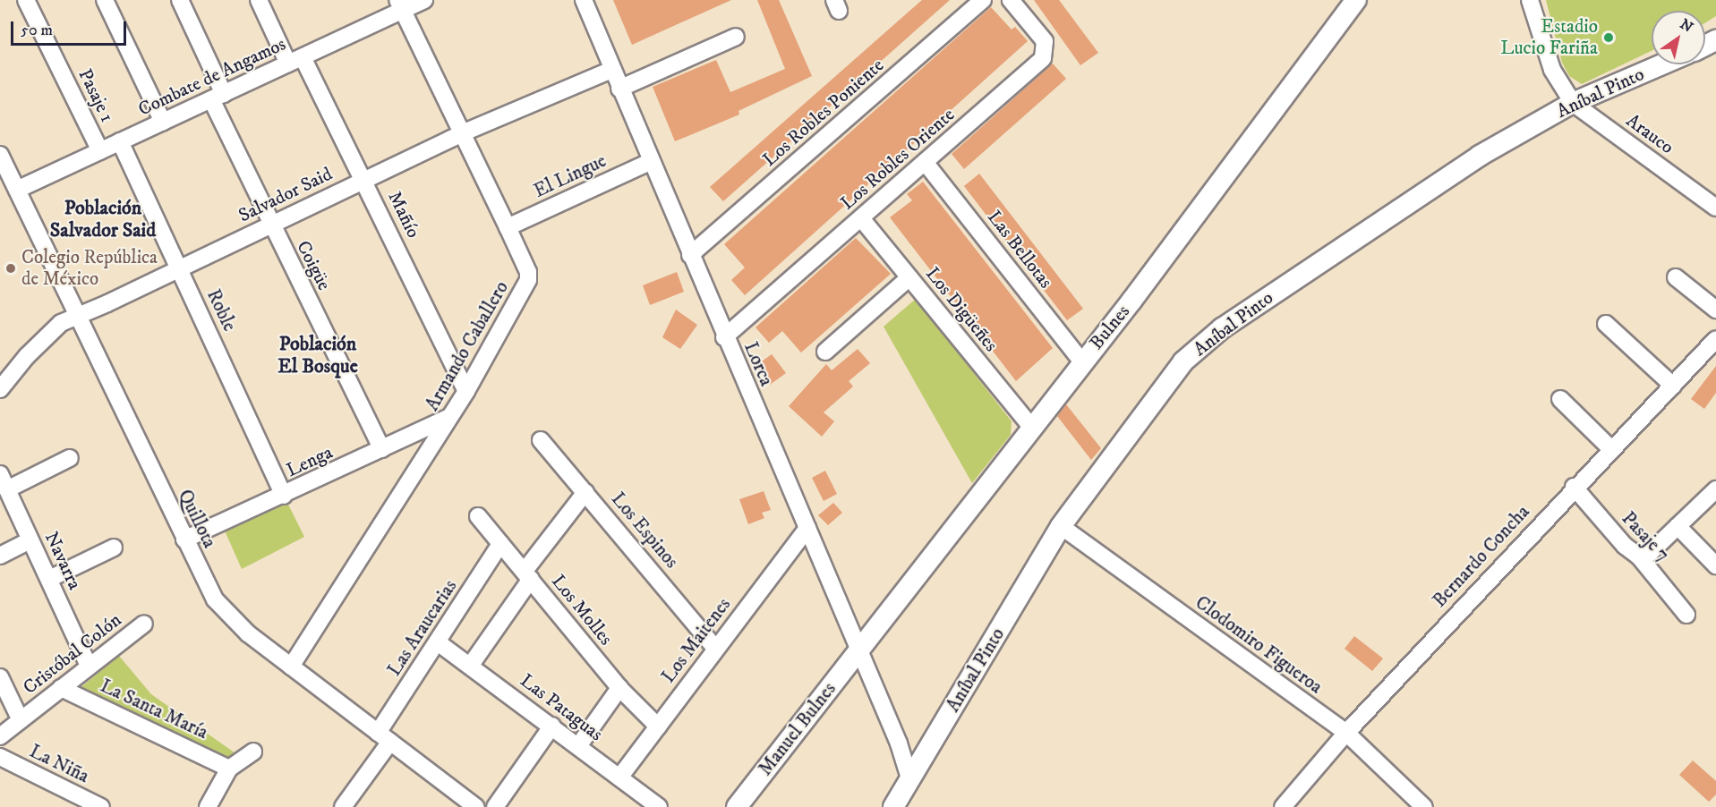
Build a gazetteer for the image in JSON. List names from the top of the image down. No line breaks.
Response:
{"streets":{"street":["Combate de Angamos","Aníbal Pinto","Pasaje 1","Los Robles Poniente","Arauco","Los Robles Oriente","El Lingue","Salvador Said","Mañío","Las Bellotas","Coigüe","Los Digüeñes","Roble","Bulnes","Armando Caballero","Lorca","Lenga","Quillota","Los Espinos","Pasaje 7","Bernardo Concha","Navarra","Los Molles","Las Araucarias","Los Maitenes","Clodomiro Figueroa","Cristóbal Colón","Las Pataguas","La Santa María","Manuel Bulnes","La Niña"]},"crossings":[["Combate de Angamos","Pasaje 1"],["Combate de Angamos","Mañío"],["Combate de Angamos","Coigüe"],["Combate de Angamos","Roble"],["Combate de Angamos","Armando Caballero"],["Combate de Angamos","Quillota"],["Aníbal Pinto","Arauco"],["Aníbal Pinto","Lorca"],["Aníbal Pinto","Clodomiro Figueroa"],["Los Robles Poniente","Lorca"],["Los Robles Oriente","Las Bellotas"],["Los Robles Oriente","Los Digüeñes"],["Los Robles Oriente","Lorca"],["El Lingue","Armando Caballero"],["El Lingue","Lorca"],["Salvador Said","Mañío"],["Salvador Said","Coigüe"],["Salvador Said","Roble"],["Salvador Said","Armando Caballero"],["Salvador Said","Lorca"],["Salvador Said","Quillota"],["Mañío","Armando Caballero"],["Las Bellotas","Bulnes"],["Coigüe","Lenga"],["Los Digüeñes","Bulnes"],["Roble","Lenga"],["Bulnes","Lorca"],["Bulnes","Manuel Bulnes"],["Armando Caballero","Lenga"],["Armando Caballero","Quillota"],["Lorca","Los Maitenes"],["Lorca","Manuel Bulnes"],["Lenga","Quillota"],["Quillota","Las Araucarias"],["Los Espinos","Los Maitenes"],["Pasaje 7","Bernardo Concha"],["Bernardo Concha","Clodomiro Figueroa"],["Navarra","Cristóbal Colón"],["Los Molles","Las Araucarias"],["Los Molles","Los Maitenes"],["Las Araucarias","Las Pataguas"],["Los Maitenes","Las Pataguas"],["Cristóbal Colón","La Santa María"]],"districts":["Población Salvador Said","Población El Bosque"],"places":["Estadio Lucio Fariña","Colegio República de México"],"scale_bar":"50 m","north":"top right"}
